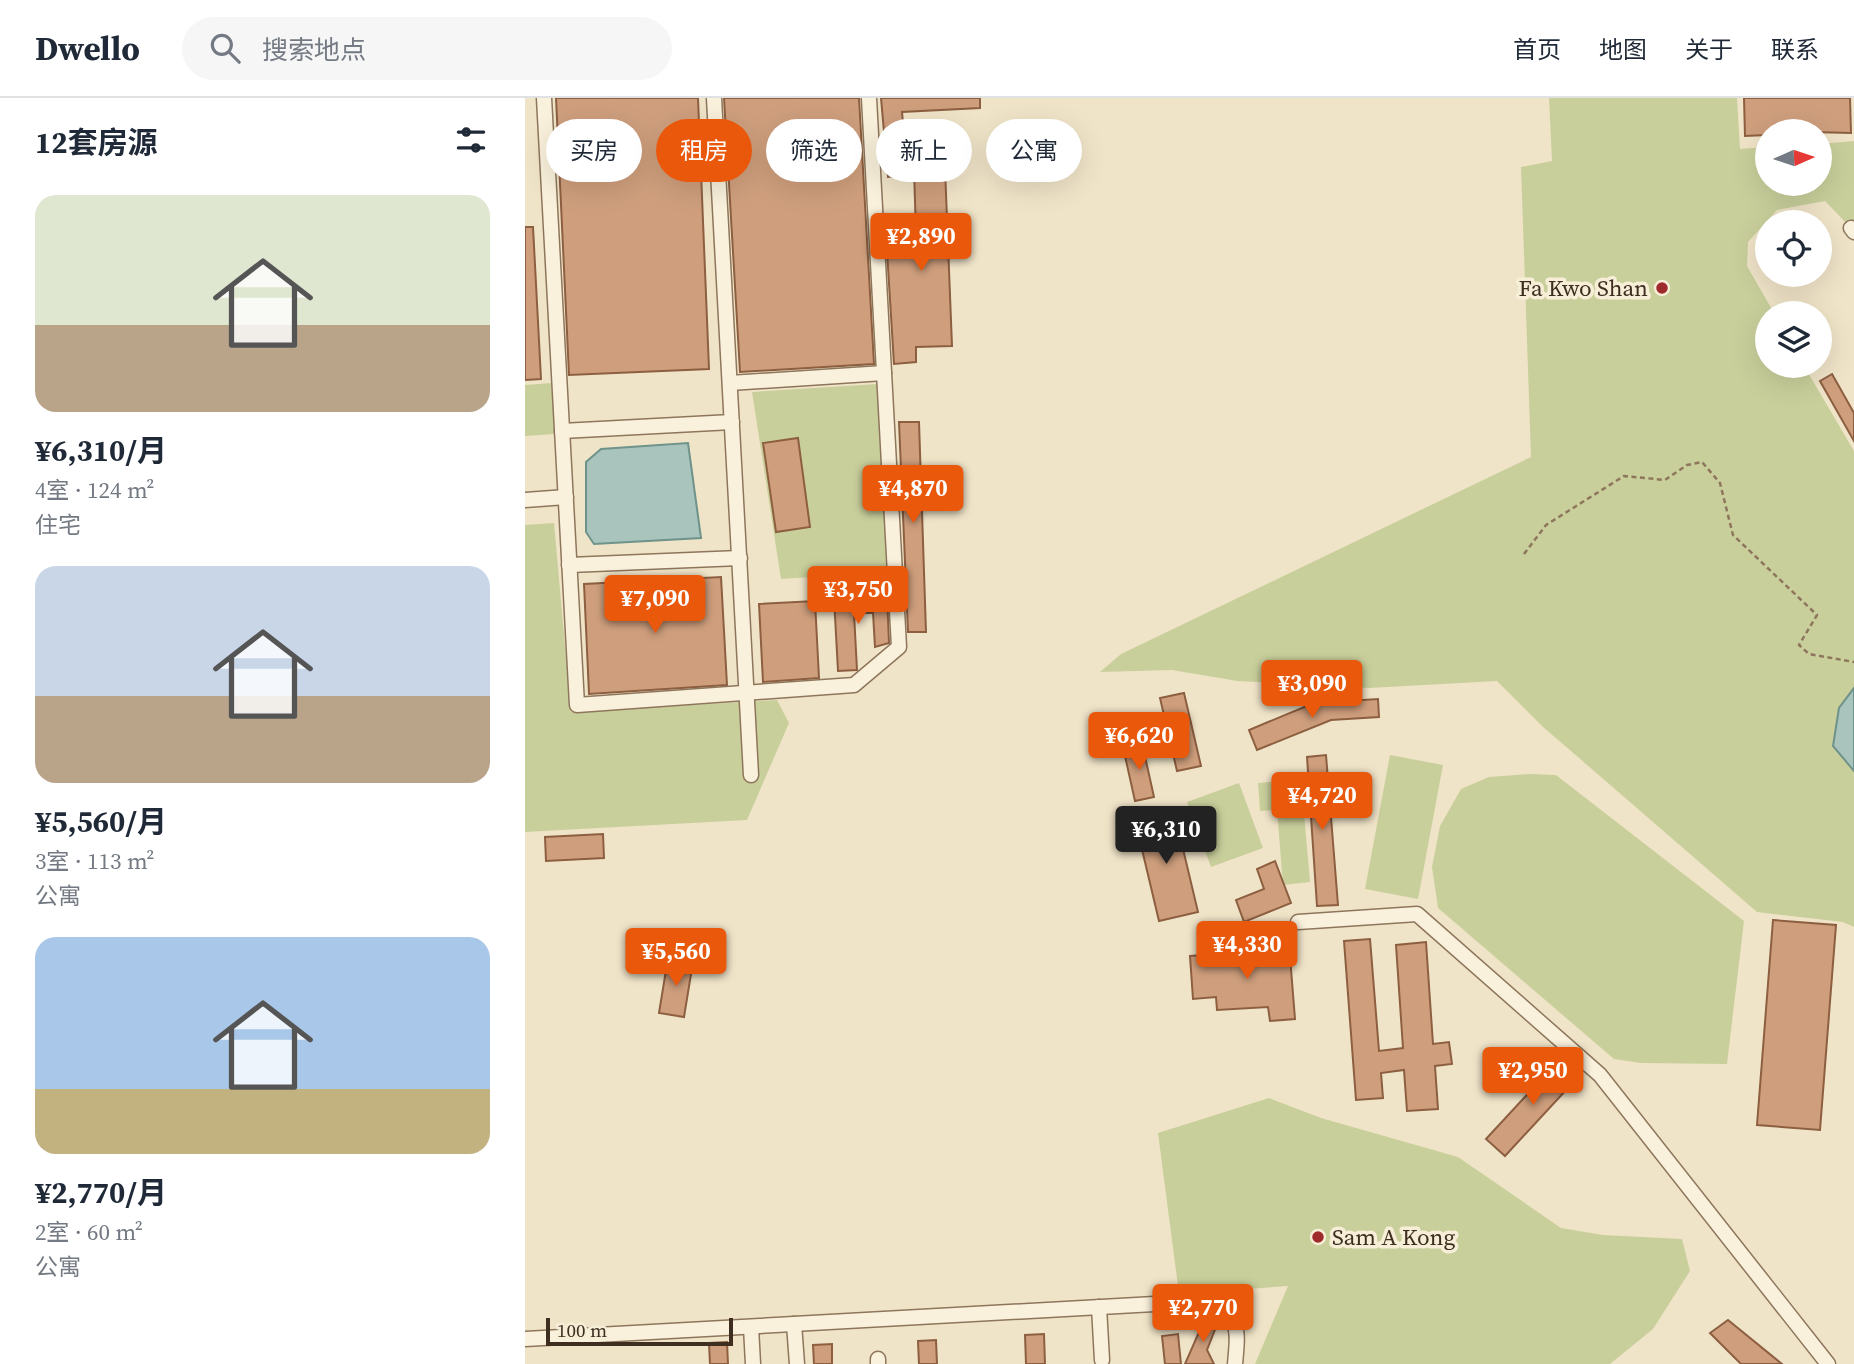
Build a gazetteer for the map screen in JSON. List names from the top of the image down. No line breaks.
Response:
{"places":["Fa Kwo Shan","Sam A Kong"],"scale_bar":"100 m","north":"right","page":{"header":"Dwello","search":"搜索地点","nav":["首页","地图","关于","联系"],"heading":"12套房源","chip":["买房","租房","筛选","新上","公寓"],"list":[{"name":"¥6,310/月","note":"4室 · 124 m² · 住宅"},{"name":"¥5,560/月","note":"3室 · 113 m² · 公寓"},{"name":"¥2,770/月","note":"2室 · 60 m² · 公寓"}],"price":["¥2,890","¥4,870","¥3,750","¥7,090","¥3,090","¥6,620","¥4,720","¥6,310","¥4,330","¥5,560","¥2,950","¥2,770"],"scale":"100 m"}}
